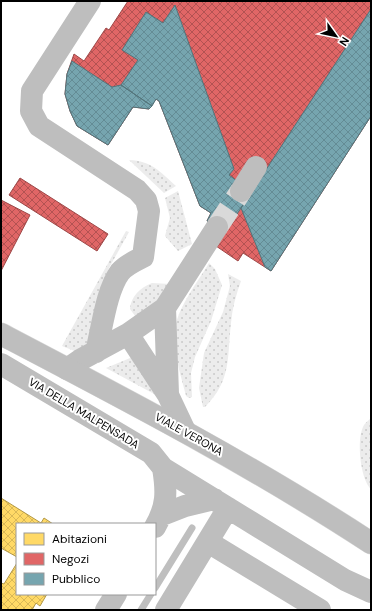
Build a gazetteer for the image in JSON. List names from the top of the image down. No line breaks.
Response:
{"streets":{"street":["VIA DELLA MALPENSADA","VIALE VERONA"]},"legend":["Abitazioni","Negozi","Pubblico"],"north":"bottom right"}
